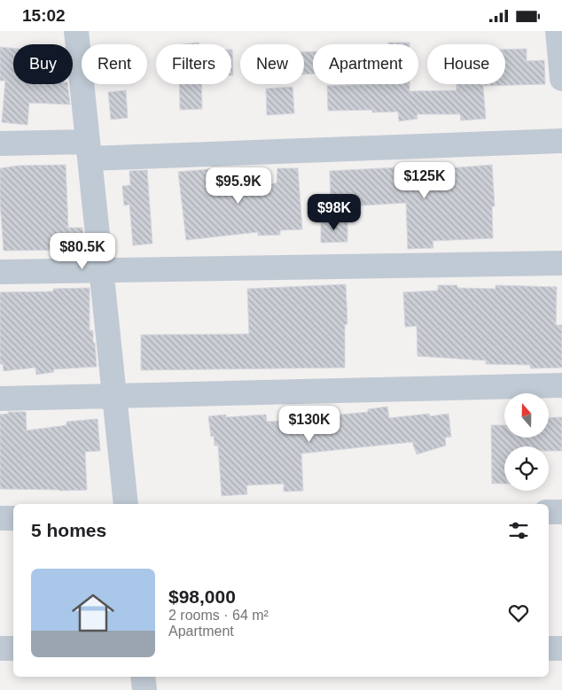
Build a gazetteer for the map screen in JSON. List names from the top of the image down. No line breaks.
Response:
{"north":"top","page":{"status":"15:02","chip":["Buy","Rent","Filters","New","Apartment","House"],"price":["$125K","$95.9K","$98K","$80.5K","$130K"],"heading":"5 homes","list":[{"name":"$98,000","note":"2 rooms · 64 m² · Apartment"}]}}
